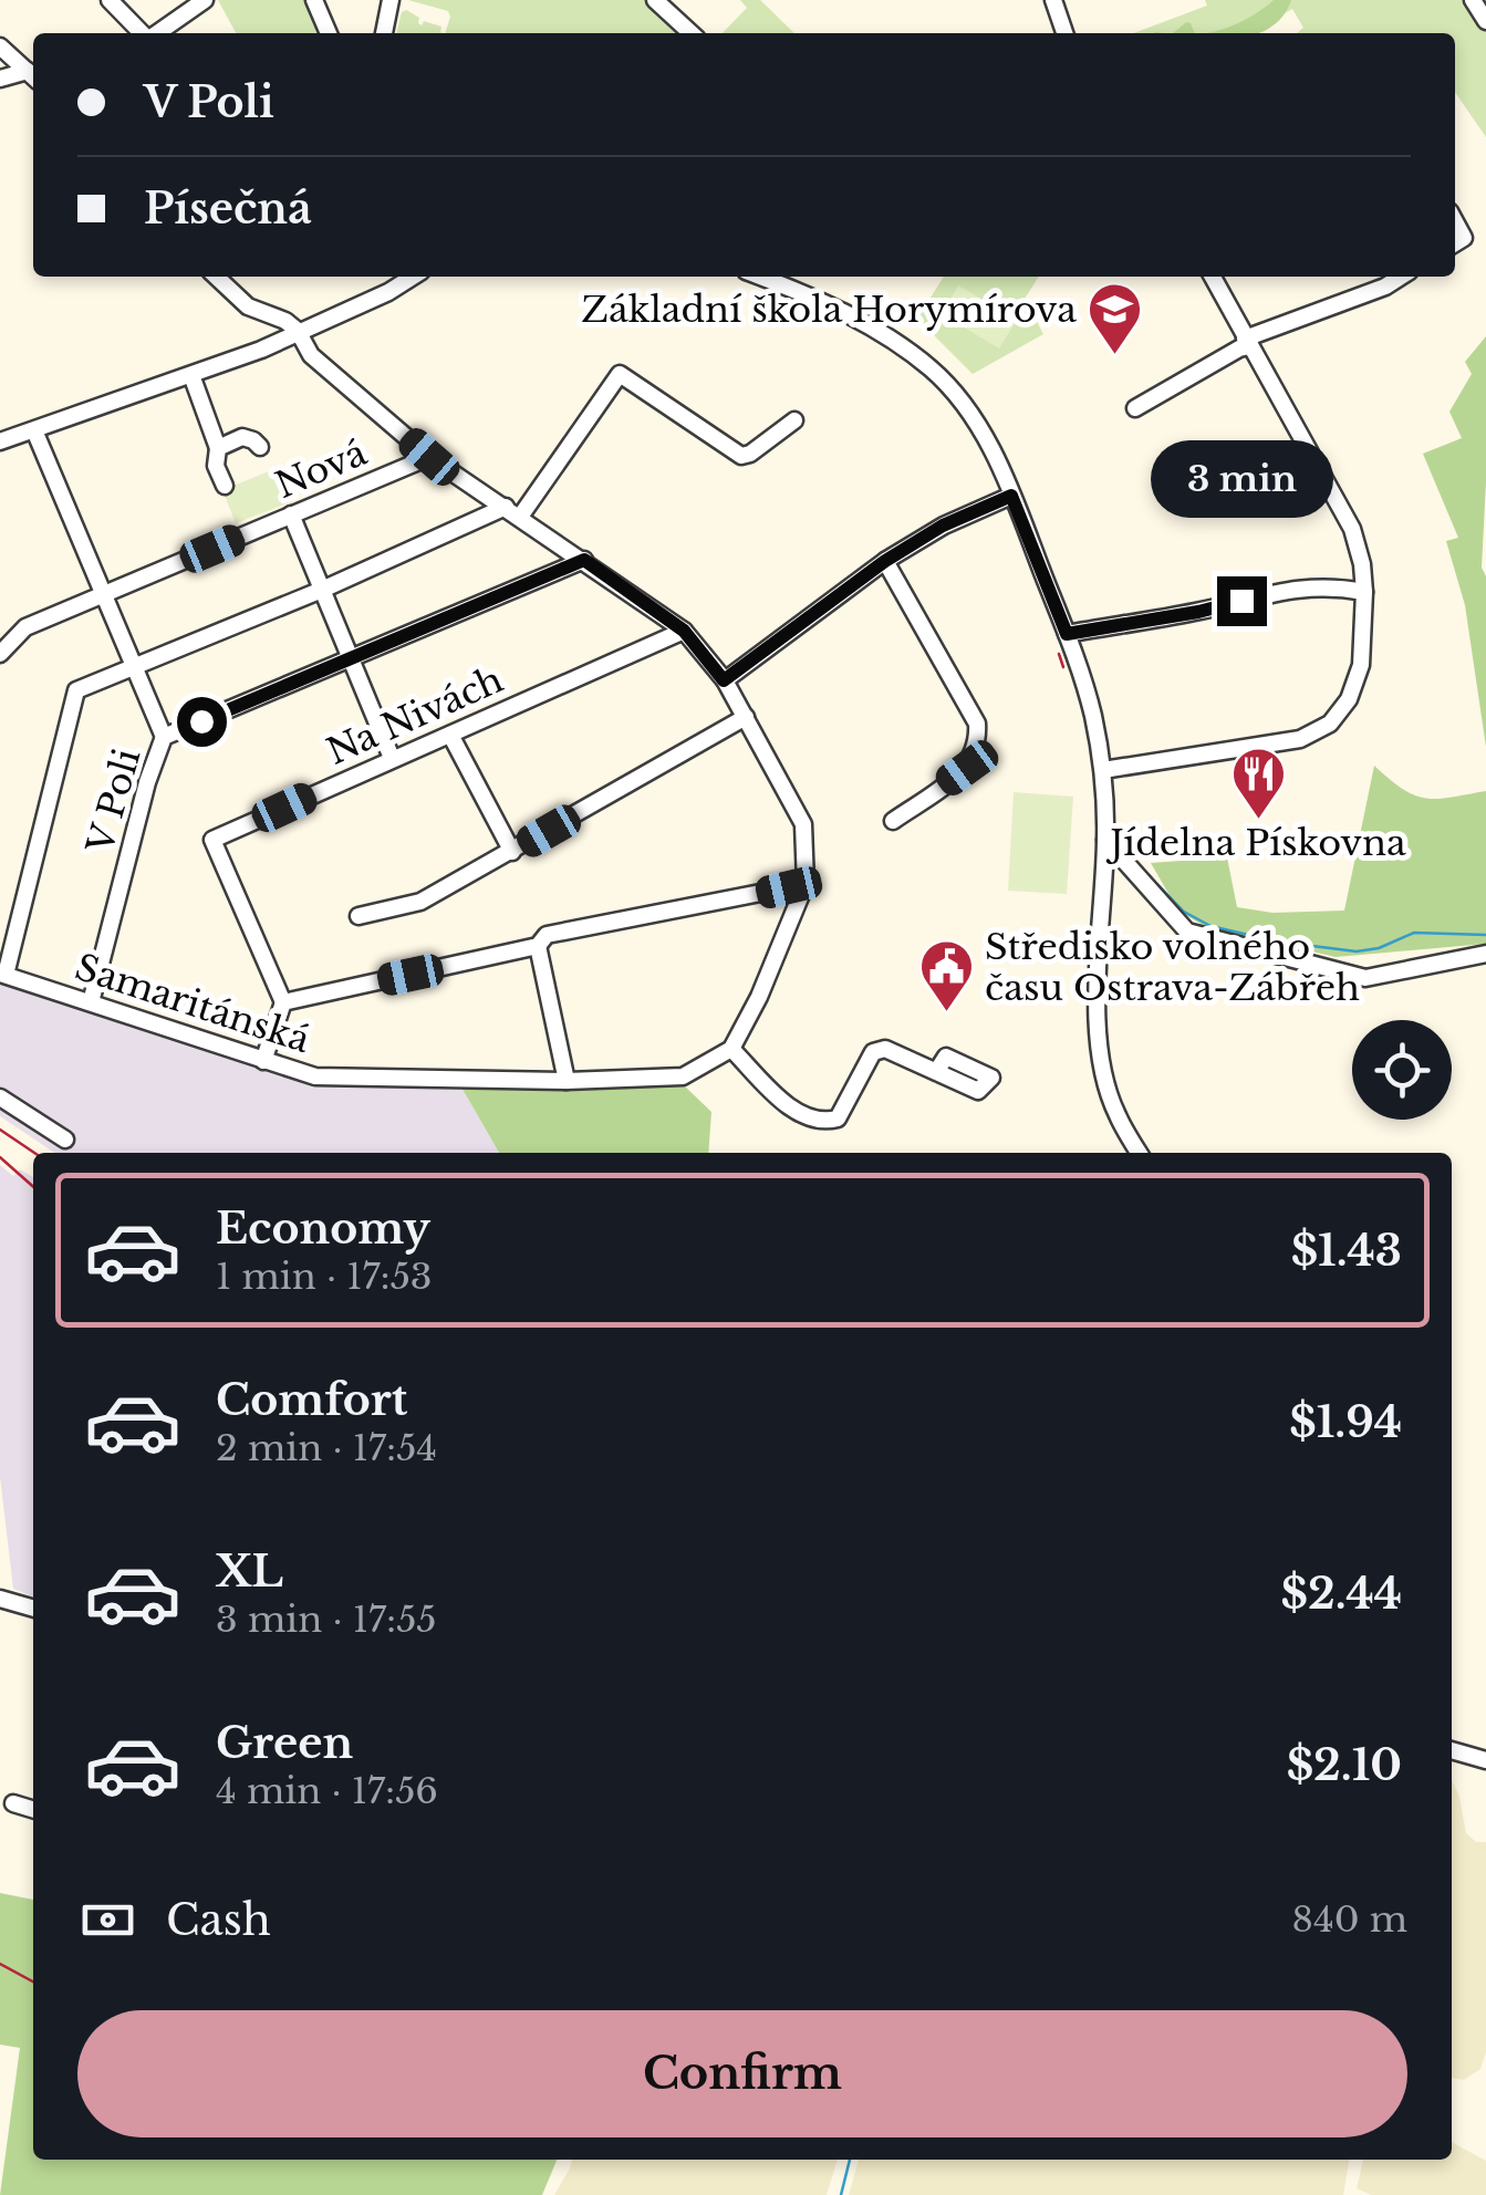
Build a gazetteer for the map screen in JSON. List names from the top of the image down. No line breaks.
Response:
{"streets":{"street":["Nová","Na Nivách","V Poli","Samaritánská"]},"crossings":[["V Poli","Samaritánská"]],"places":{"school or university":["Základní škola Horymírova"],"restaurant":["Jídelna Pískovna"],"public building":["Středisko volného času Ostrava-Zábřeh"]},"page":{"banner":["V Poli","Písečná"],"bubble":"3 min","list":[{"name":"Economy","note":"1 min · 17:53","value":"$1.43"},{"name":"Comfort","note":"2 min · 17:54","value":"$1.94"},{"name":"XL","note":"3 min · 17:55","value":"$2.44"},{"name":"Green","note":"4 min · 17:56","value":"$2.10"}],"pay":["Cash","840 m"],"buttons":"Confirm"}}
